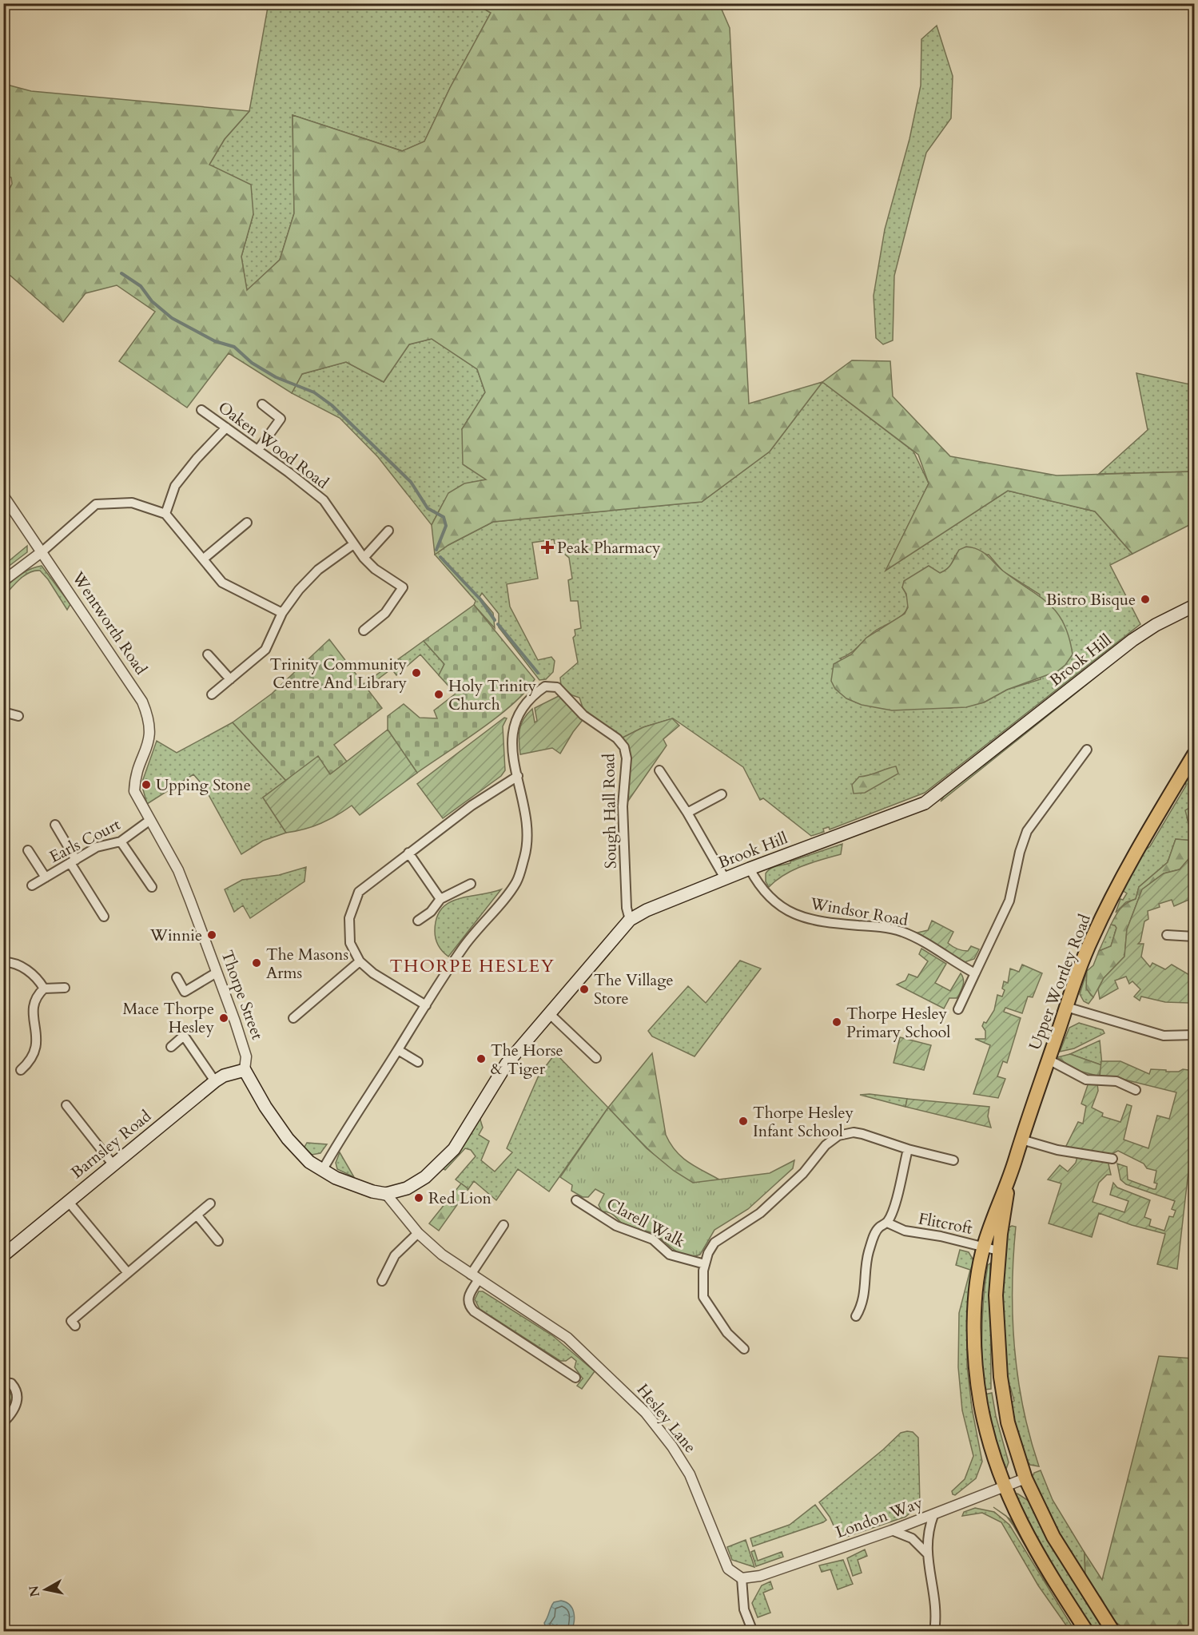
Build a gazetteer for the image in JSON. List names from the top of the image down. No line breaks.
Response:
{"streets":{"main road":["Brook Hill","Upper Wortley Road","Thorpe Street","Barnsley Road"],"street":["Oaken Wood Road","Wentworth Road","Sough Hall Road","Earls Court","Windsor Road","Clarell Walk","Flitcroft","Hesley Lane","London Way"]},"crossings":[["Wentworth Road","Thorpe Street"],["Brook Hill","Sough Hall Road"],["Brook Hill","Windsor Road"],["Brook Hill","Thorpe Street"],["Brook Hill","Hesley Lane"],["Earls Court","Thorpe Street"],["Upper Wortley Road","Flitcroft"],["Upper Wortley Road","London Way"],["Thorpe Street","Barnsley Road"],["Thorpe Street","Hesley Lane"],["Hesley Lane","London Way"]],"districts":["THORPE HESLEY"],"places":{"health":["Peak Pharmacy"],"other":["Bistro Bisque","Trinity Community Centre And Library","Holy Trinity Church","Upping Stone","Winnie","The Masons Arms","The Village Store","Mace Thorpe Hesley","Thorpe Hesley Primary School","The Horse & Tiger","Thorpe Hesley Infant School","Red Lion"]},"north":"left"}
